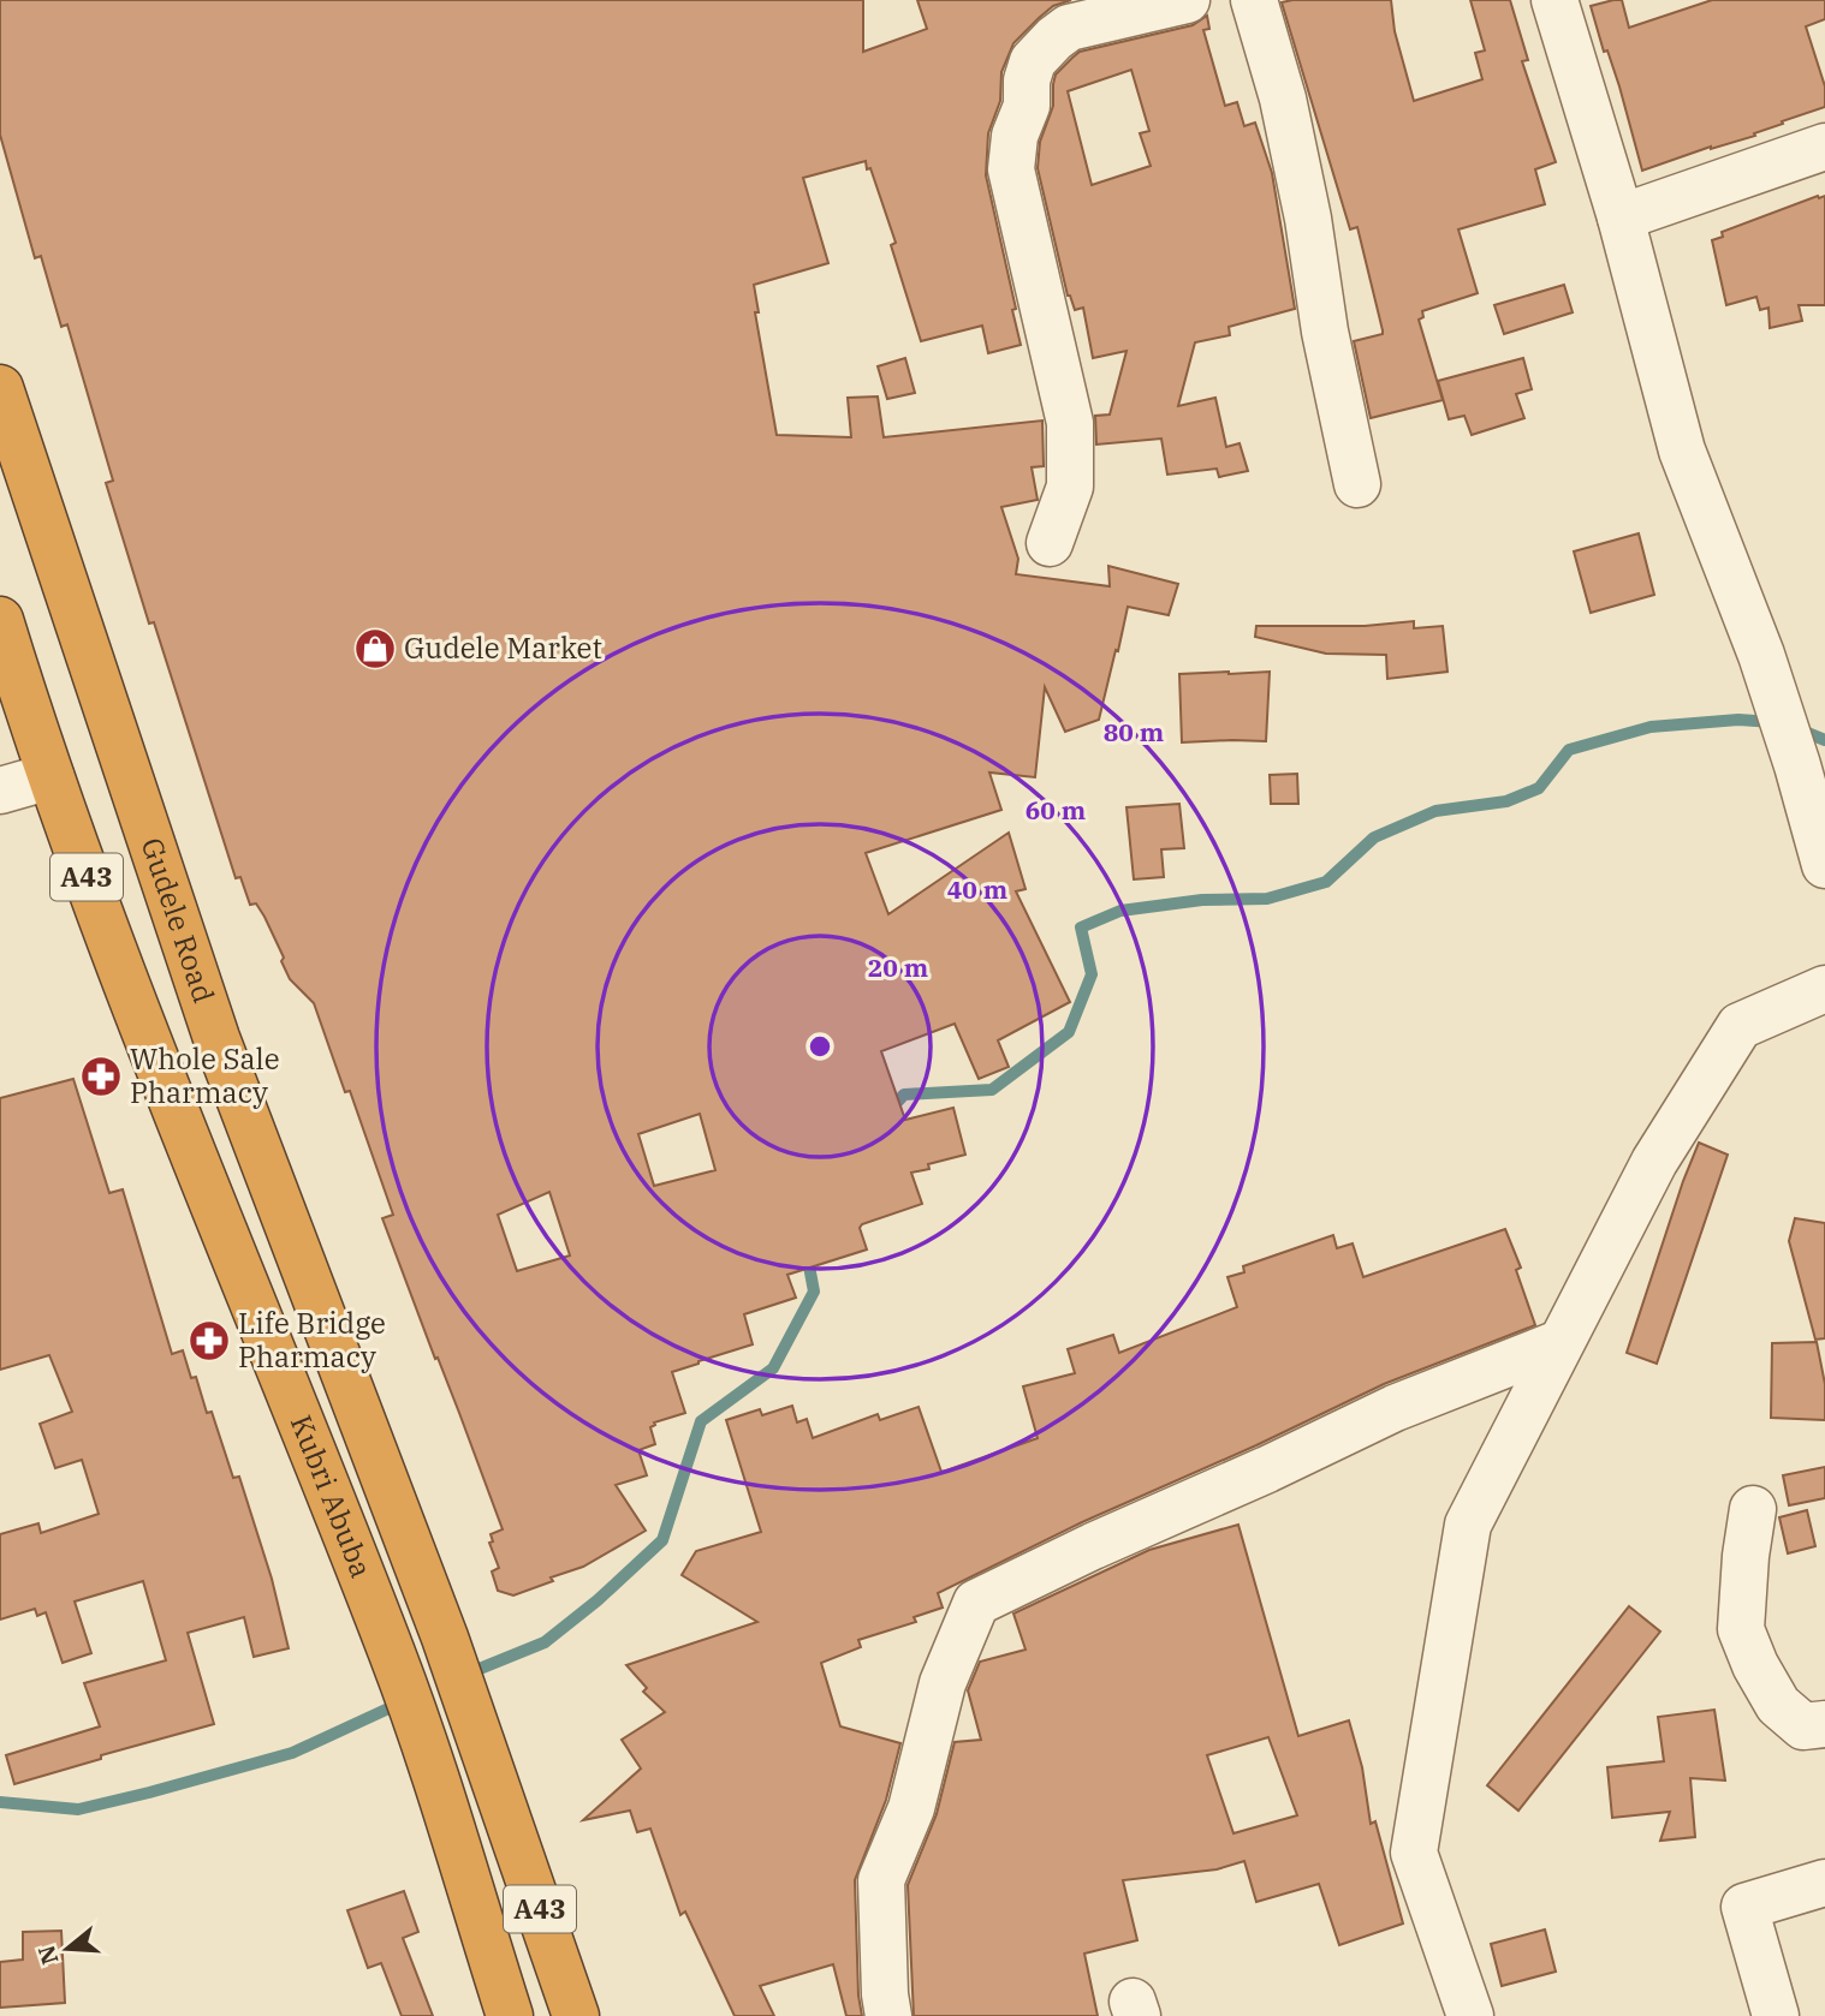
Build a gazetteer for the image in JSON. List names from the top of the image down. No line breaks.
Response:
{"streets":{"highway":["A43","Gudele Road","Kubri Abuba"]},"crossings":[["A43","Kubri Abuba"]],"places":{"shop":["Gudele Market"],"pharmacy":["Whole Sale Pharmacy","Life Bridge Pharmacy"]},"north":"left","rings":["80 m","60 m","40 m","20 m"]}
